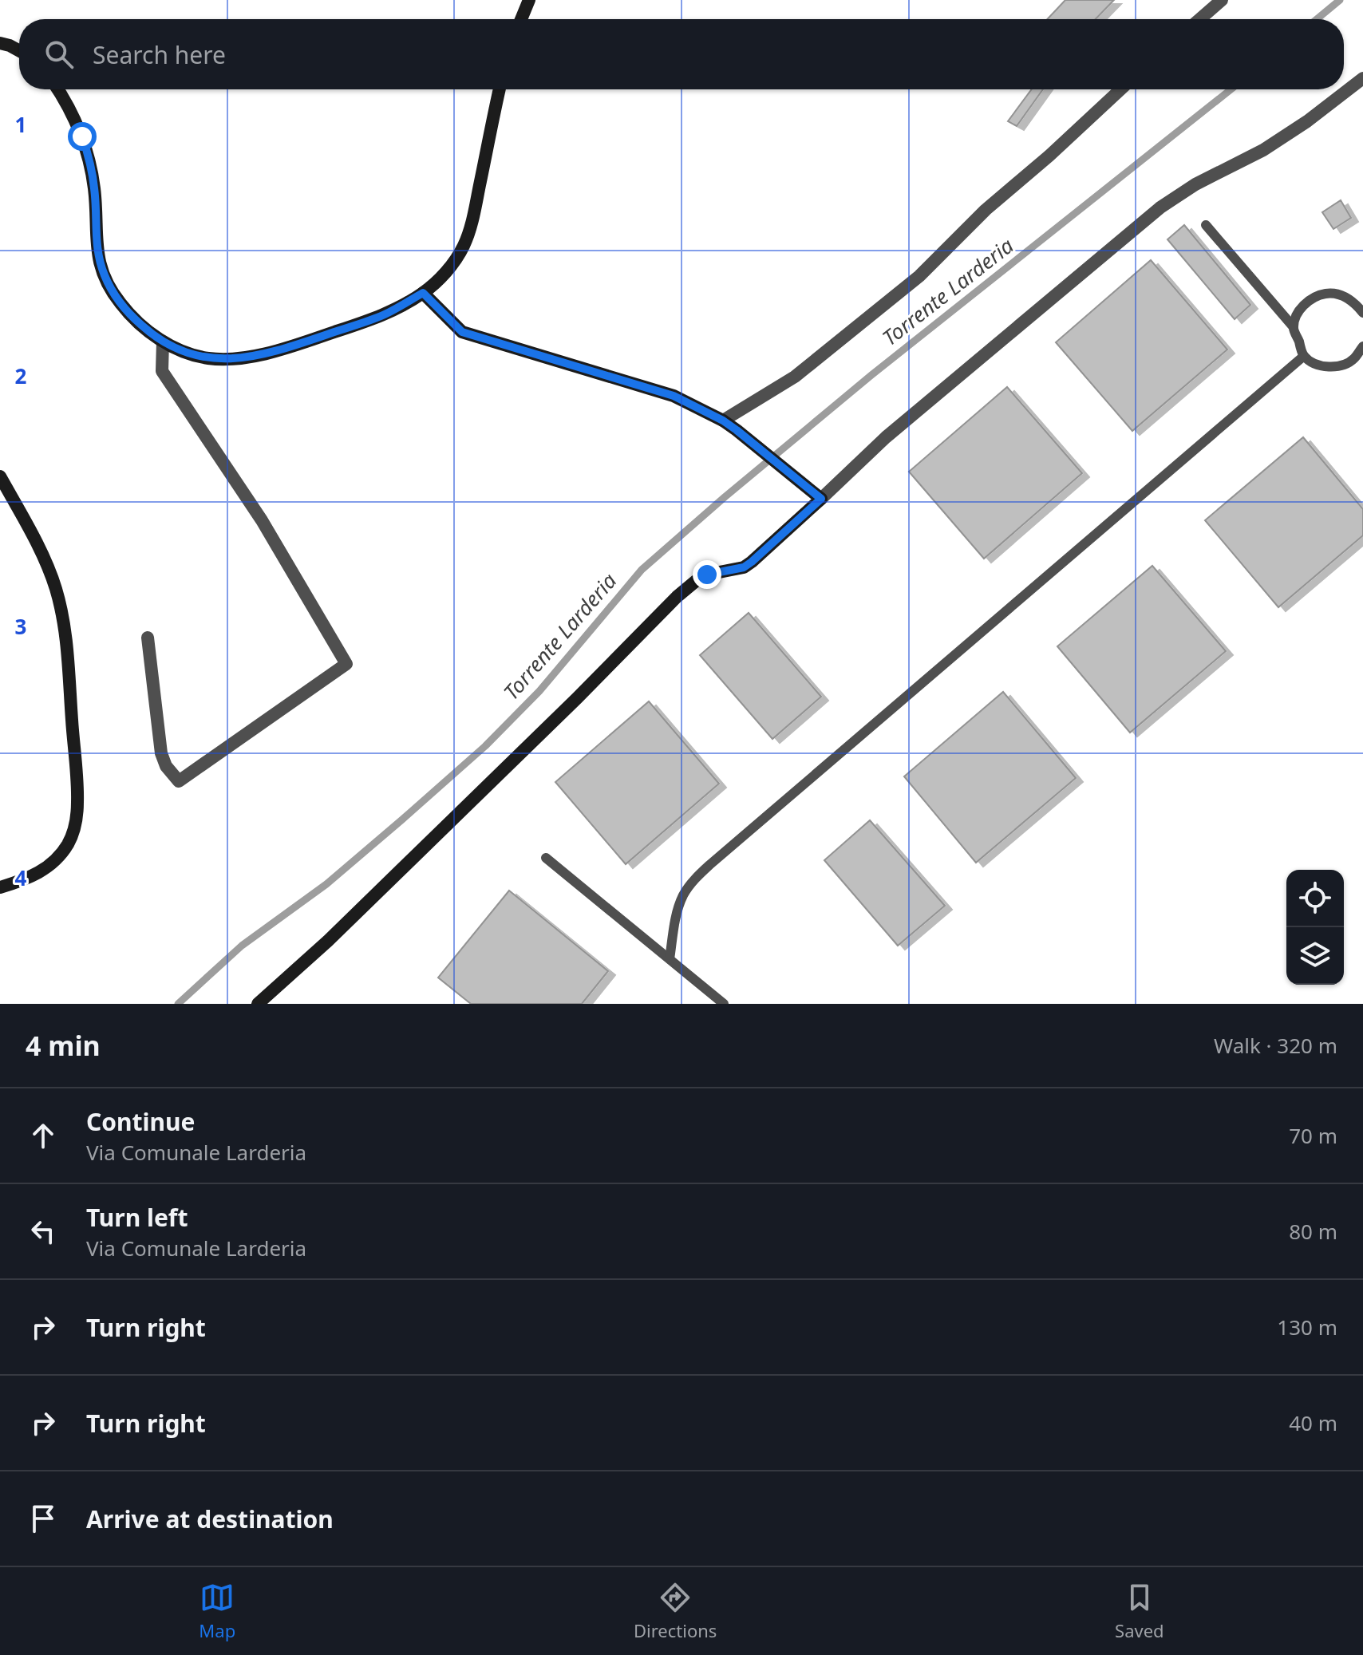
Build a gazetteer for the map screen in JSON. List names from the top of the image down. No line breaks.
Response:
{"water":["Torrente Larderia"],"page":{"search":"Search here","heading":["4 min","Walk · 320 m"],"list":[["Continue","Via Comunale Larderia","70 m"],["Turn left","Via Comunale Larderia","80 m"],["Turn right","130 m"],["Turn right","40 m"],"Arrive at destination"],"nav":["Map","Directions","Saved"]},"grid":{"rows":["1","2","3","4"]}}
